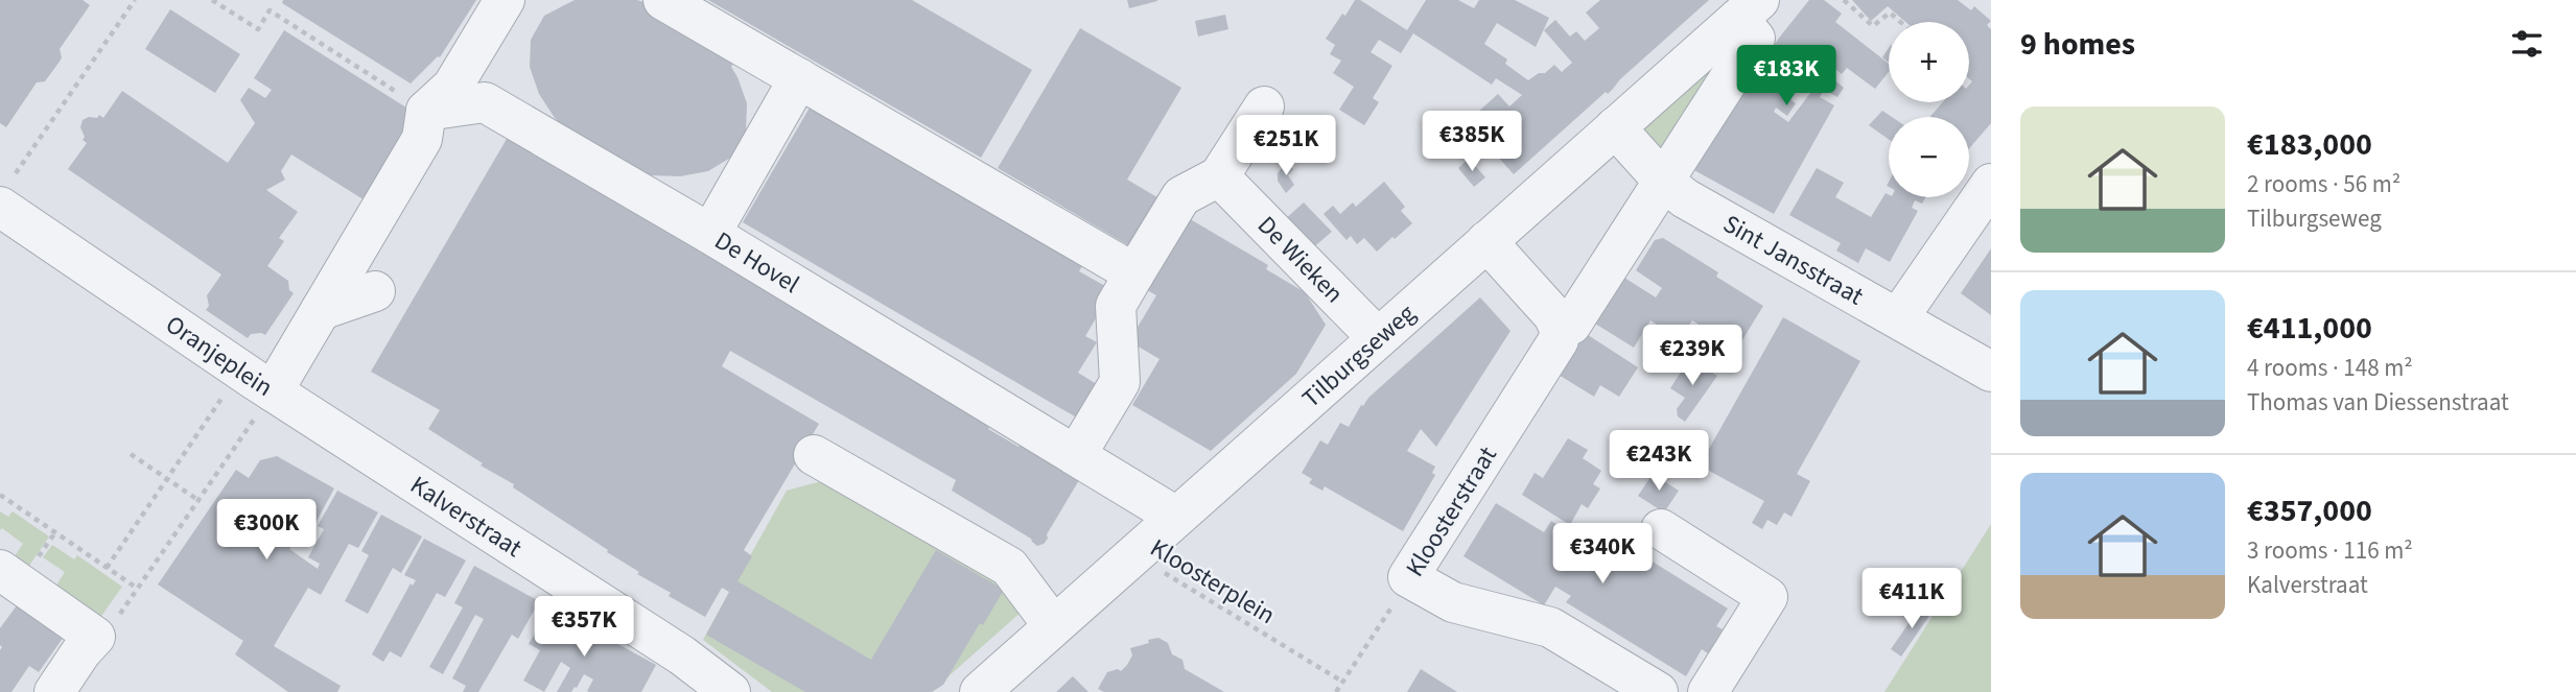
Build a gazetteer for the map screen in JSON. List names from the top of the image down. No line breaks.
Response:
{"streets":{"street":["De Wieken","Sint Jansstraat","De Hovel","Tilburgseweg","Oranjeplein","Kloosterstraat","Kalverstraat"],"path":["Kloosterplein"]},"crossings":[["De Wieken","Tilburgseweg"],["Sint Jansstraat","Tilburgseweg"],["Sint Jansstraat","Kloosterstraat"],["De Hovel","Tilburgseweg"],["Tilburgseweg","Kloosterstraat"],["Tilburgseweg","Kloosterplein"],["Oranjeplein","Kalverstraat"],["Kloosterstraat","Kloosterplein"]],"page":{"heading":"9 homes","map_buttons":["+","−"],"price":["€183K","€385K","€251K","€239K","€243K","€300K","€340K","€411K","€357K"],"list":[{"name":"€183,000","note":"2 rooms · 56 m² · Tilburgseweg"},{"name":"€411,000","note":"4 rooms · 148 m² · Thomas van Diessenstraat"},{"name":"€357,000","note":"3 rooms · 116 m² · Kalverstraat"}]}}
